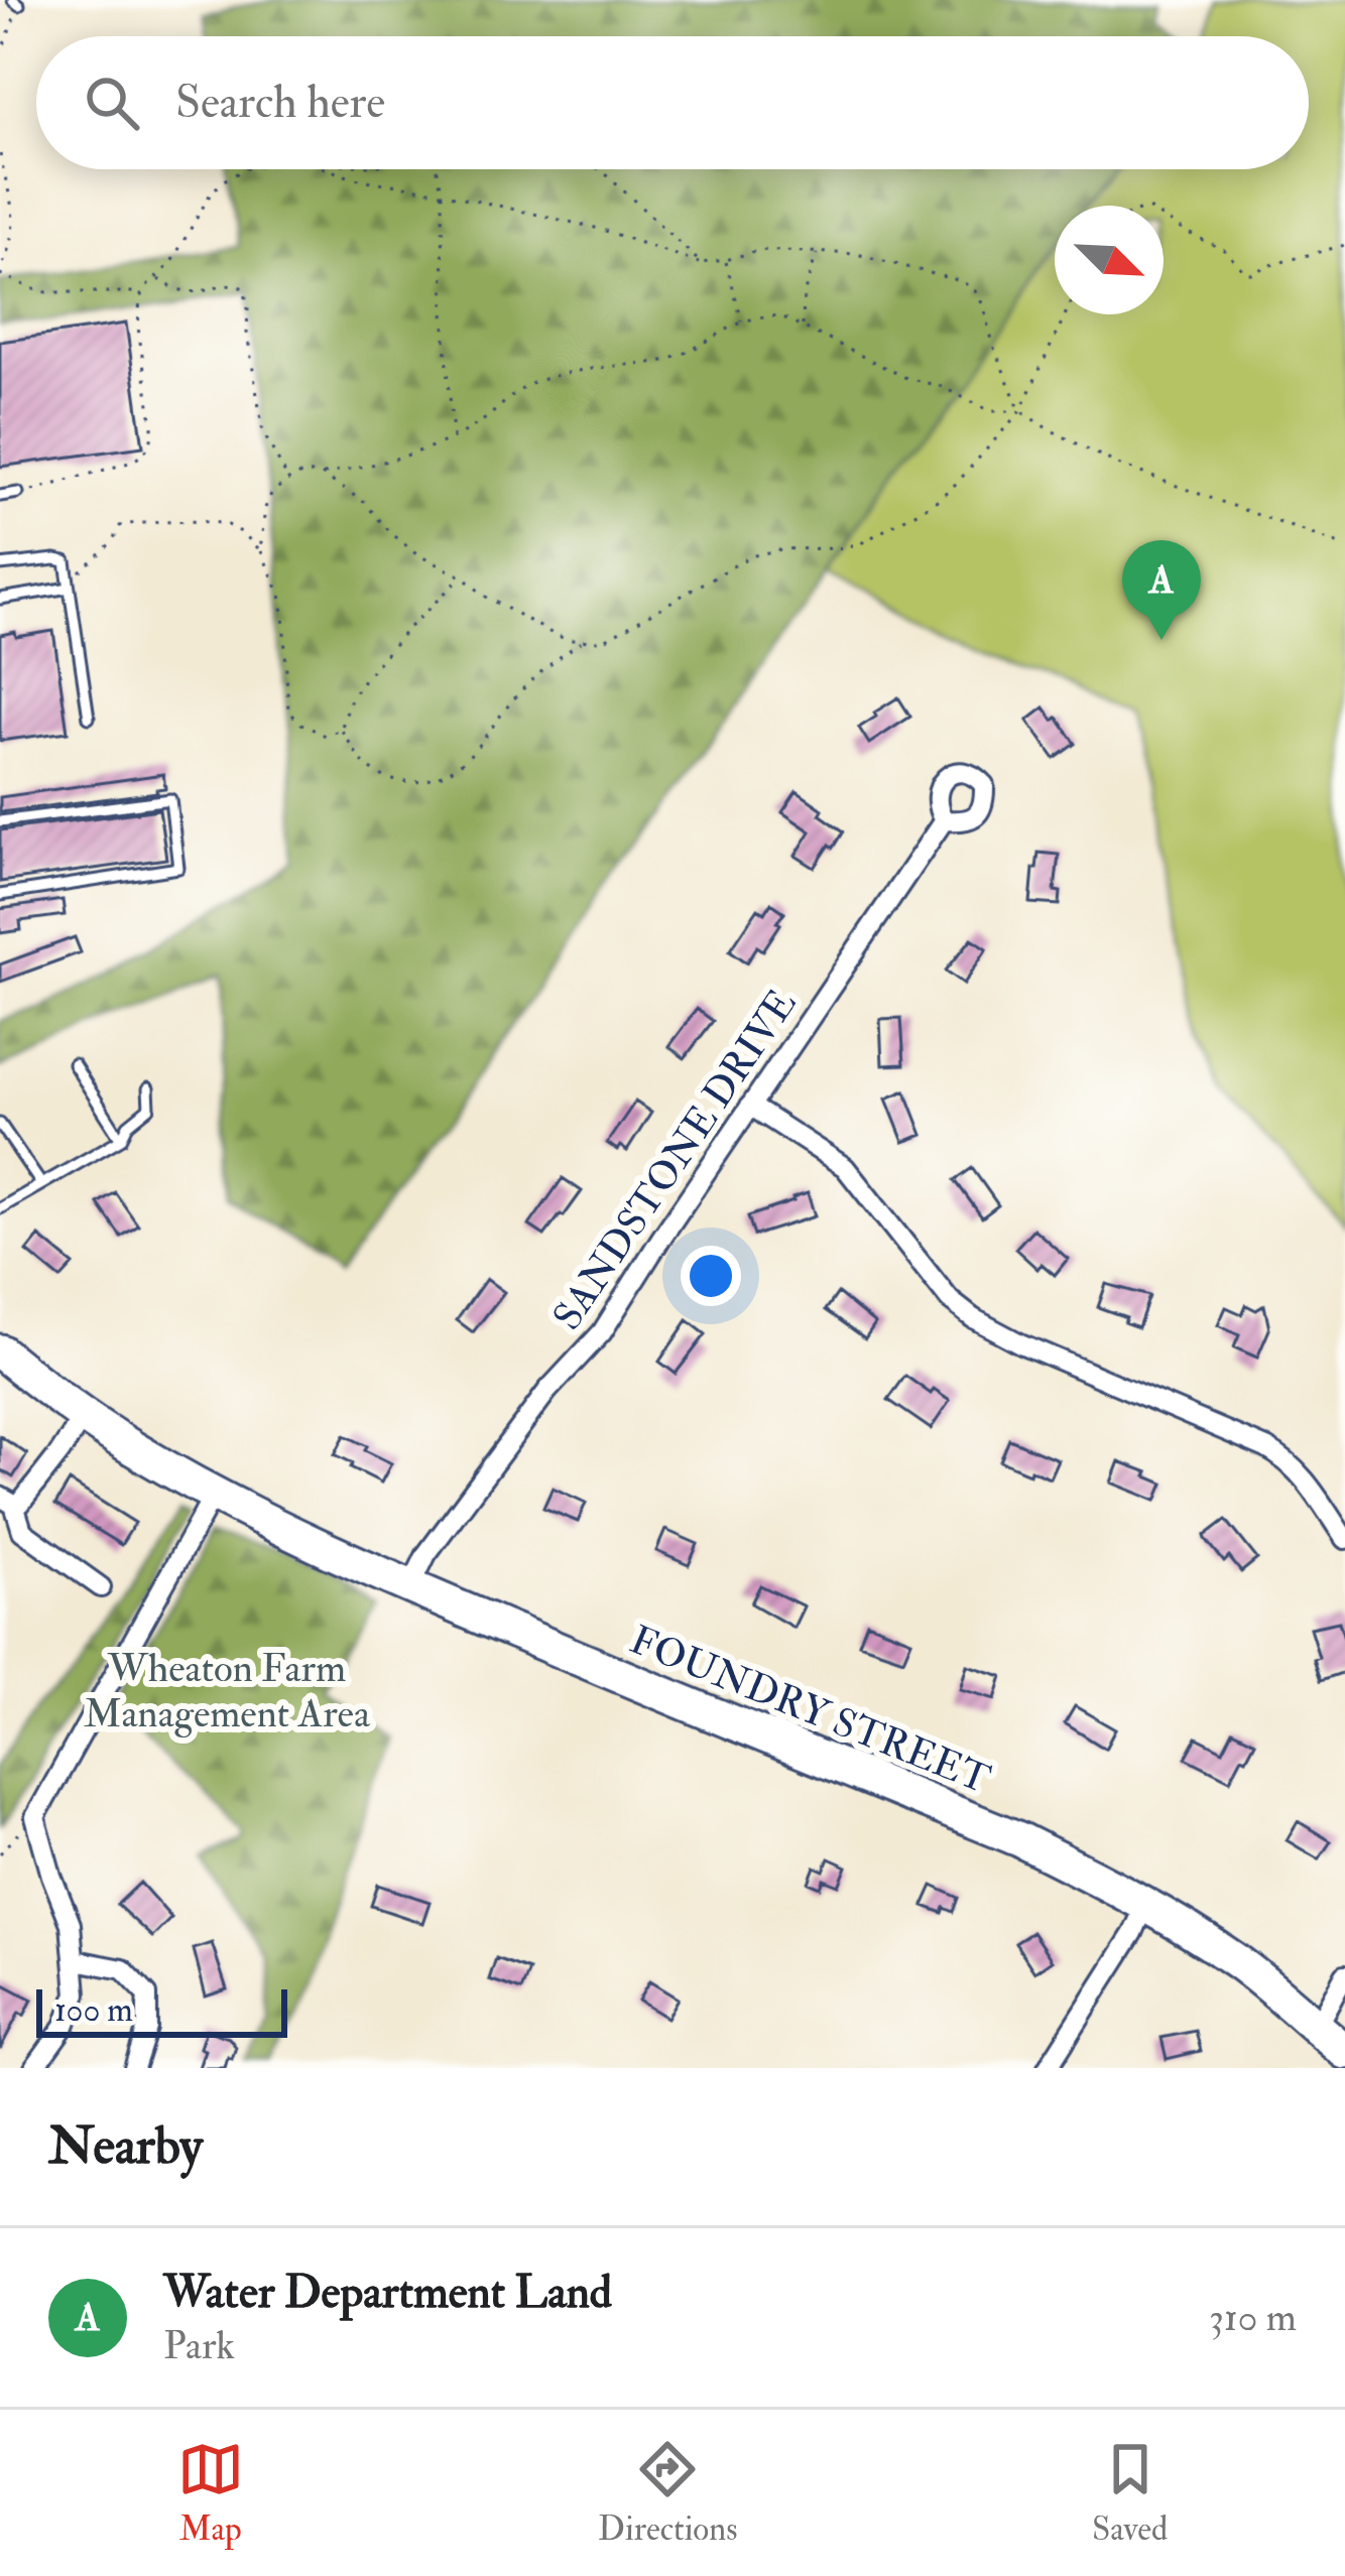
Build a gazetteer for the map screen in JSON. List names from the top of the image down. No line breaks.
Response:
{"streets":{"highway":["FOUNDRY STREET"],"street":["SANDSTONE DRIVE"]},"crossings":[["SANDSTONE DRIVE","FOUNDRY STREET"]],"parks":["Wheaton Farm Management Area"],"scale_bar":"100 m","north":"bottom right","page":{"search":"Search here","pins":"A","scale":"100 m","heading":"Nearby","list":[{"mark":"A","name":"Water Department Land","note":"Park","value":"310 m"}],"nav":["Map","Directions","Saved"]}}
